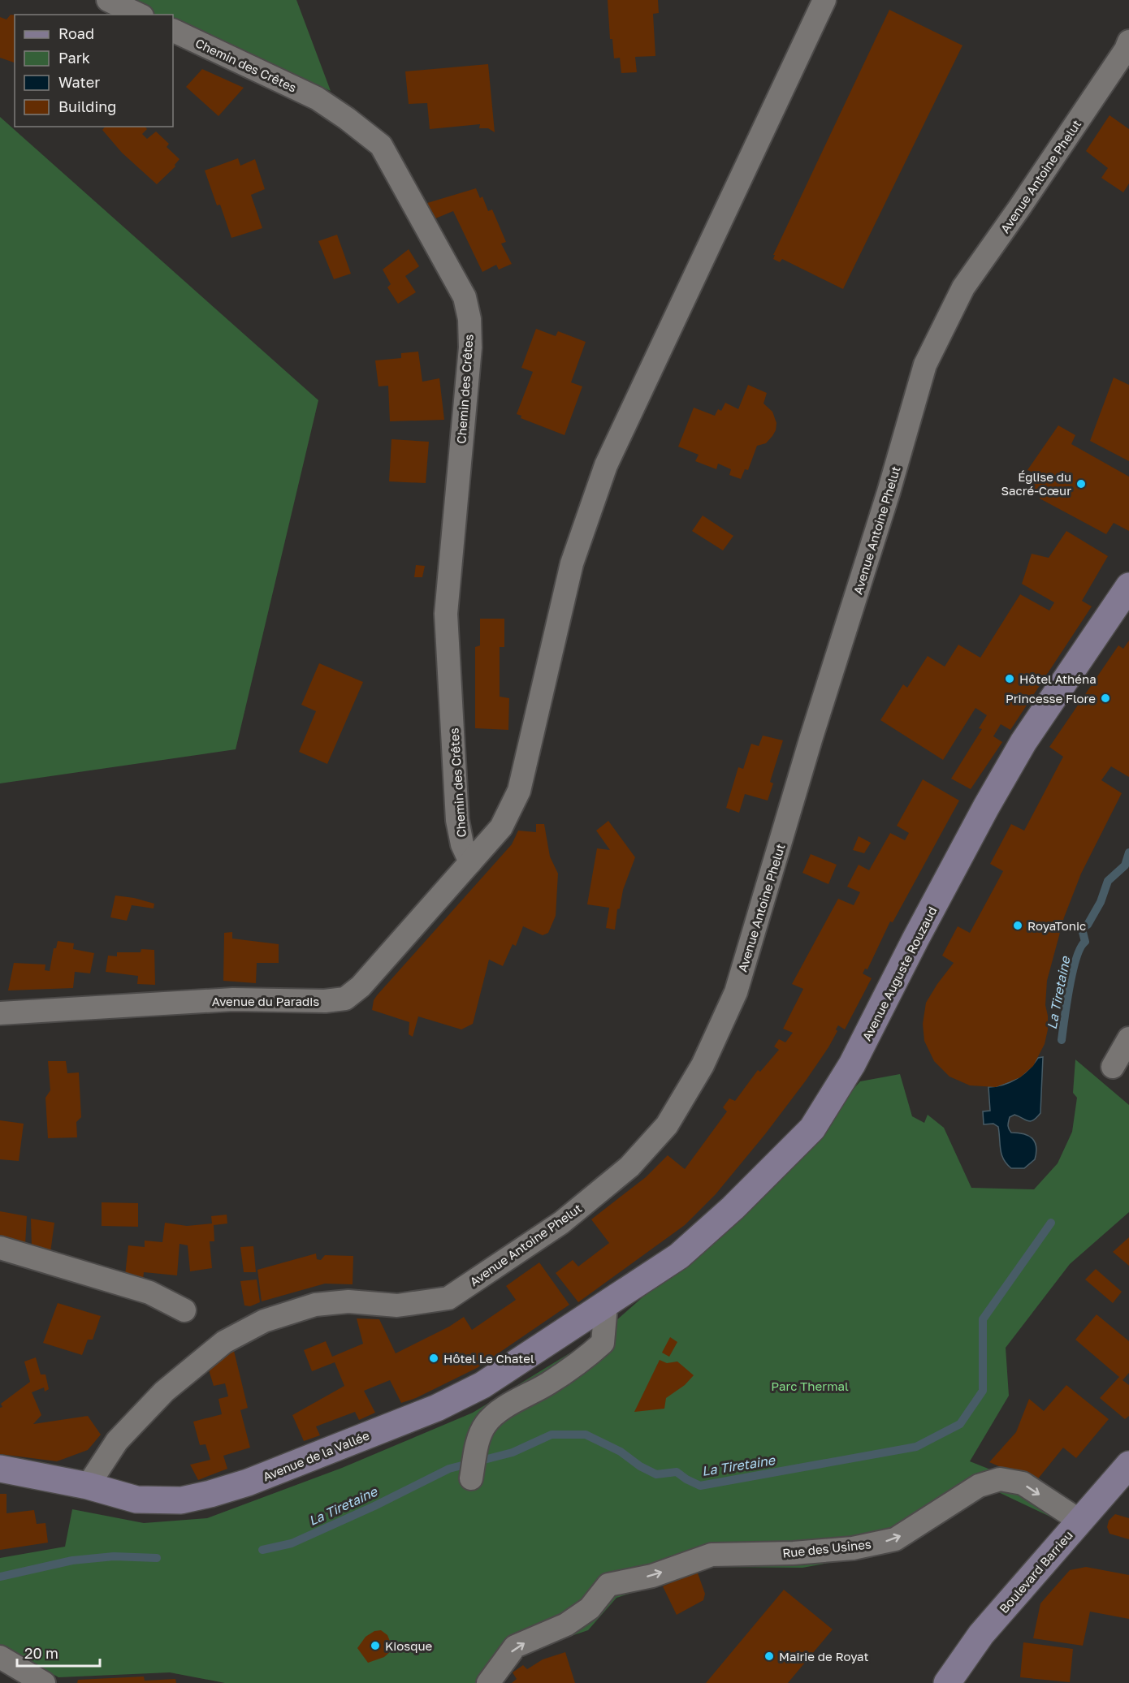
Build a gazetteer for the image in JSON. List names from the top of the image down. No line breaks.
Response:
{"streets":{"main road":["Avenue Auguste Rouzaud","Avenue de la Vallée","Boulevard Barrieu"],"street":["Chemin des Crêtes","Avenue Antoine Phelut","Avenue du Paradis","Rue des Usines"]},"crossings":[["Chemin des Crêtes","Avenue du Paradis"],["Avenue Antoine Phelut","Avenue de la Vallée"],["Avenue Auguste Rouzaud","Avenue de la Vallée"],["Rue des Usines","Boulevard Barrieu"]],"one_way":["Rue des Usines"],"water":["La Tiretaine"],"parks":["Parc Thermal"],"places":["Église du Sacré-Cœur","Hôtel Athéna","Princesse Flore","RoyaTonic","Hôtel Le Chatel","Kiosque","Mairie de Royat"],"legend":["Road","Park","Water","Building"],"scale_bar":"20 m"}
